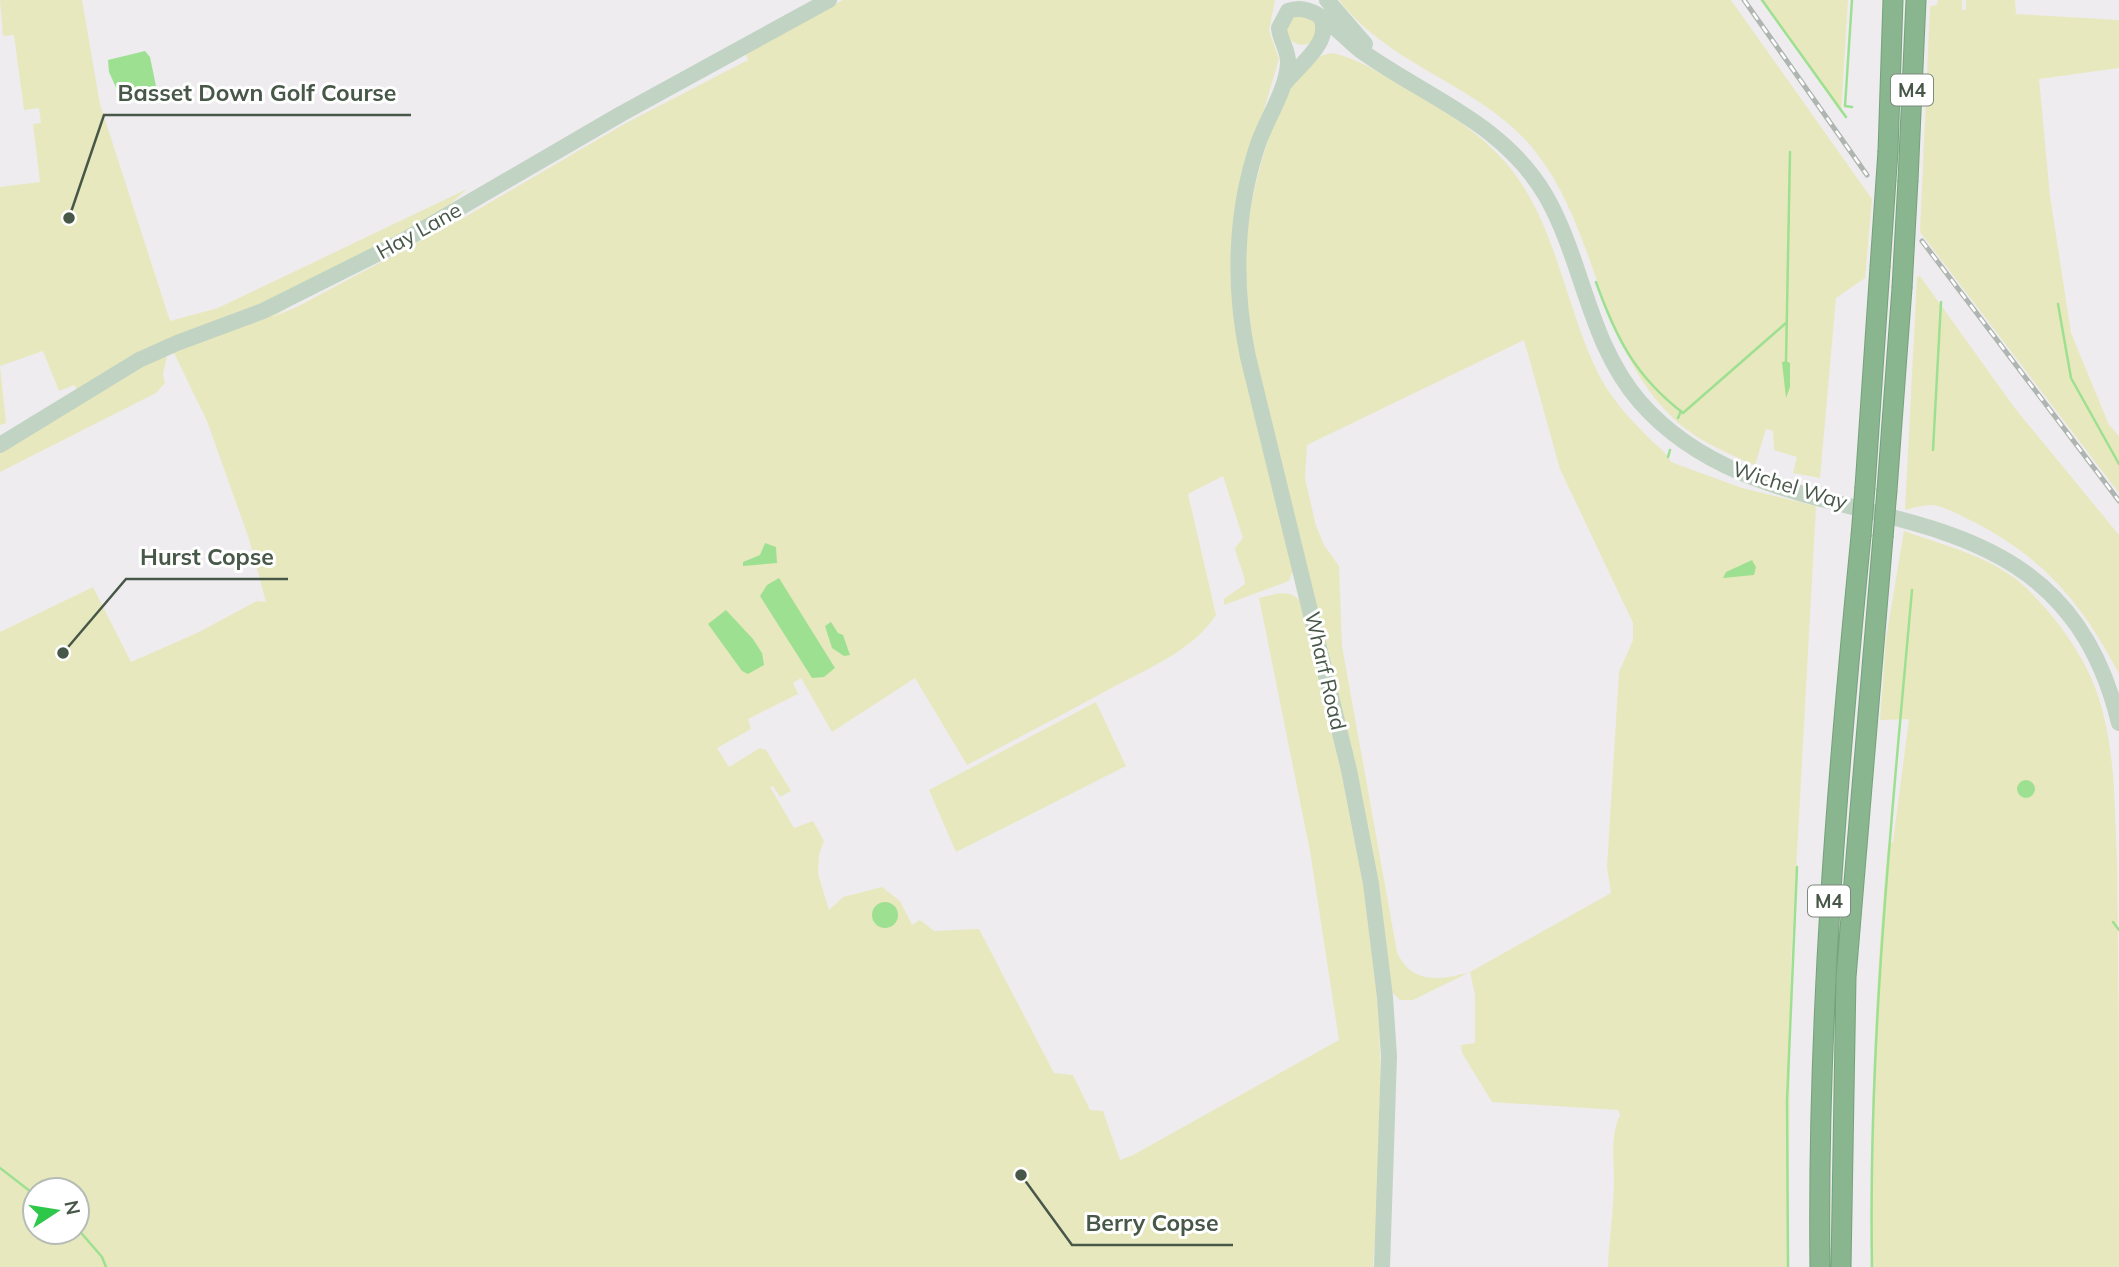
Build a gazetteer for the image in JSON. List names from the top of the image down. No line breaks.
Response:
{"streets":{"highway":["M4"],"street":["Hay Lane","Wichel Way","Wharf Road"]},"crossings":[["Wichel Way","Wharf Road"]],"places":["Basset Down Golf Course","Hurst Copse","Berry Copse"],"north":"right"}
